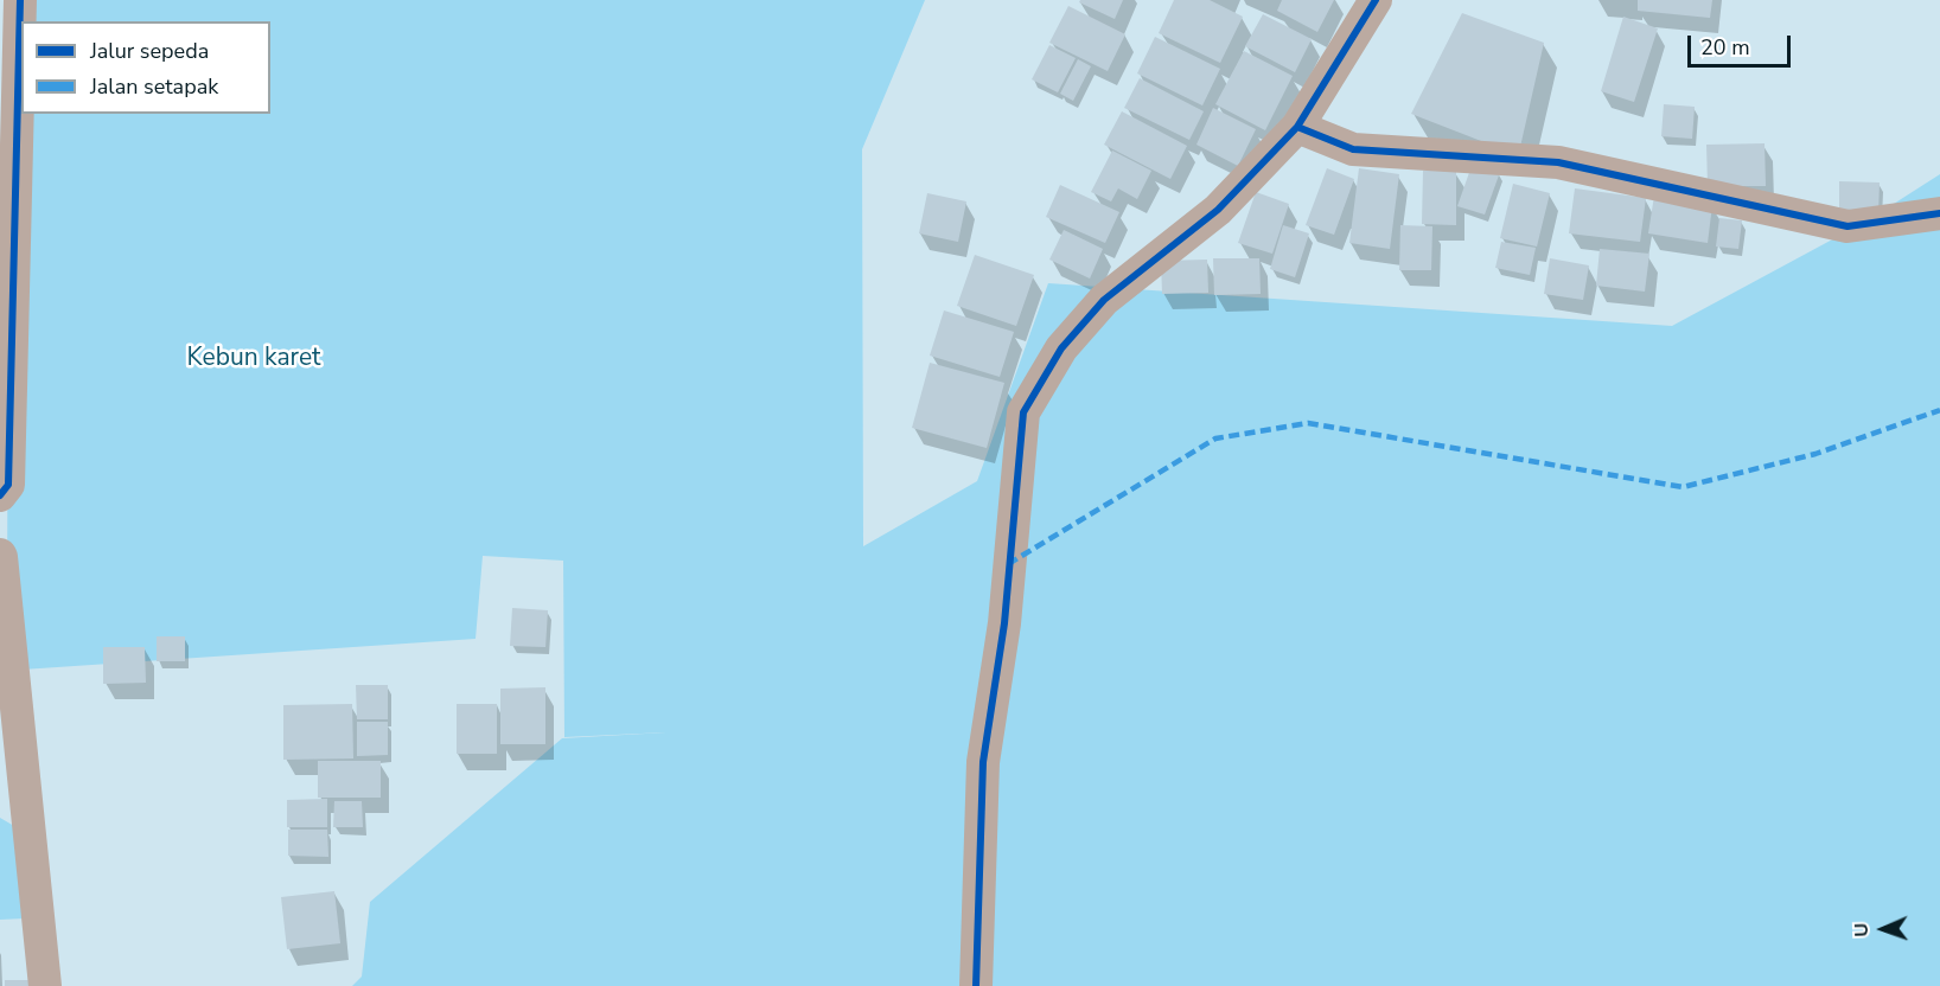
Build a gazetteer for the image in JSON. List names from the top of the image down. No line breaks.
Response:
{"parks":["Kebun karet"],"legend":["Jalur sepeda","Jalan setapak"],"scale_bar":"20 m","north":"left"}
